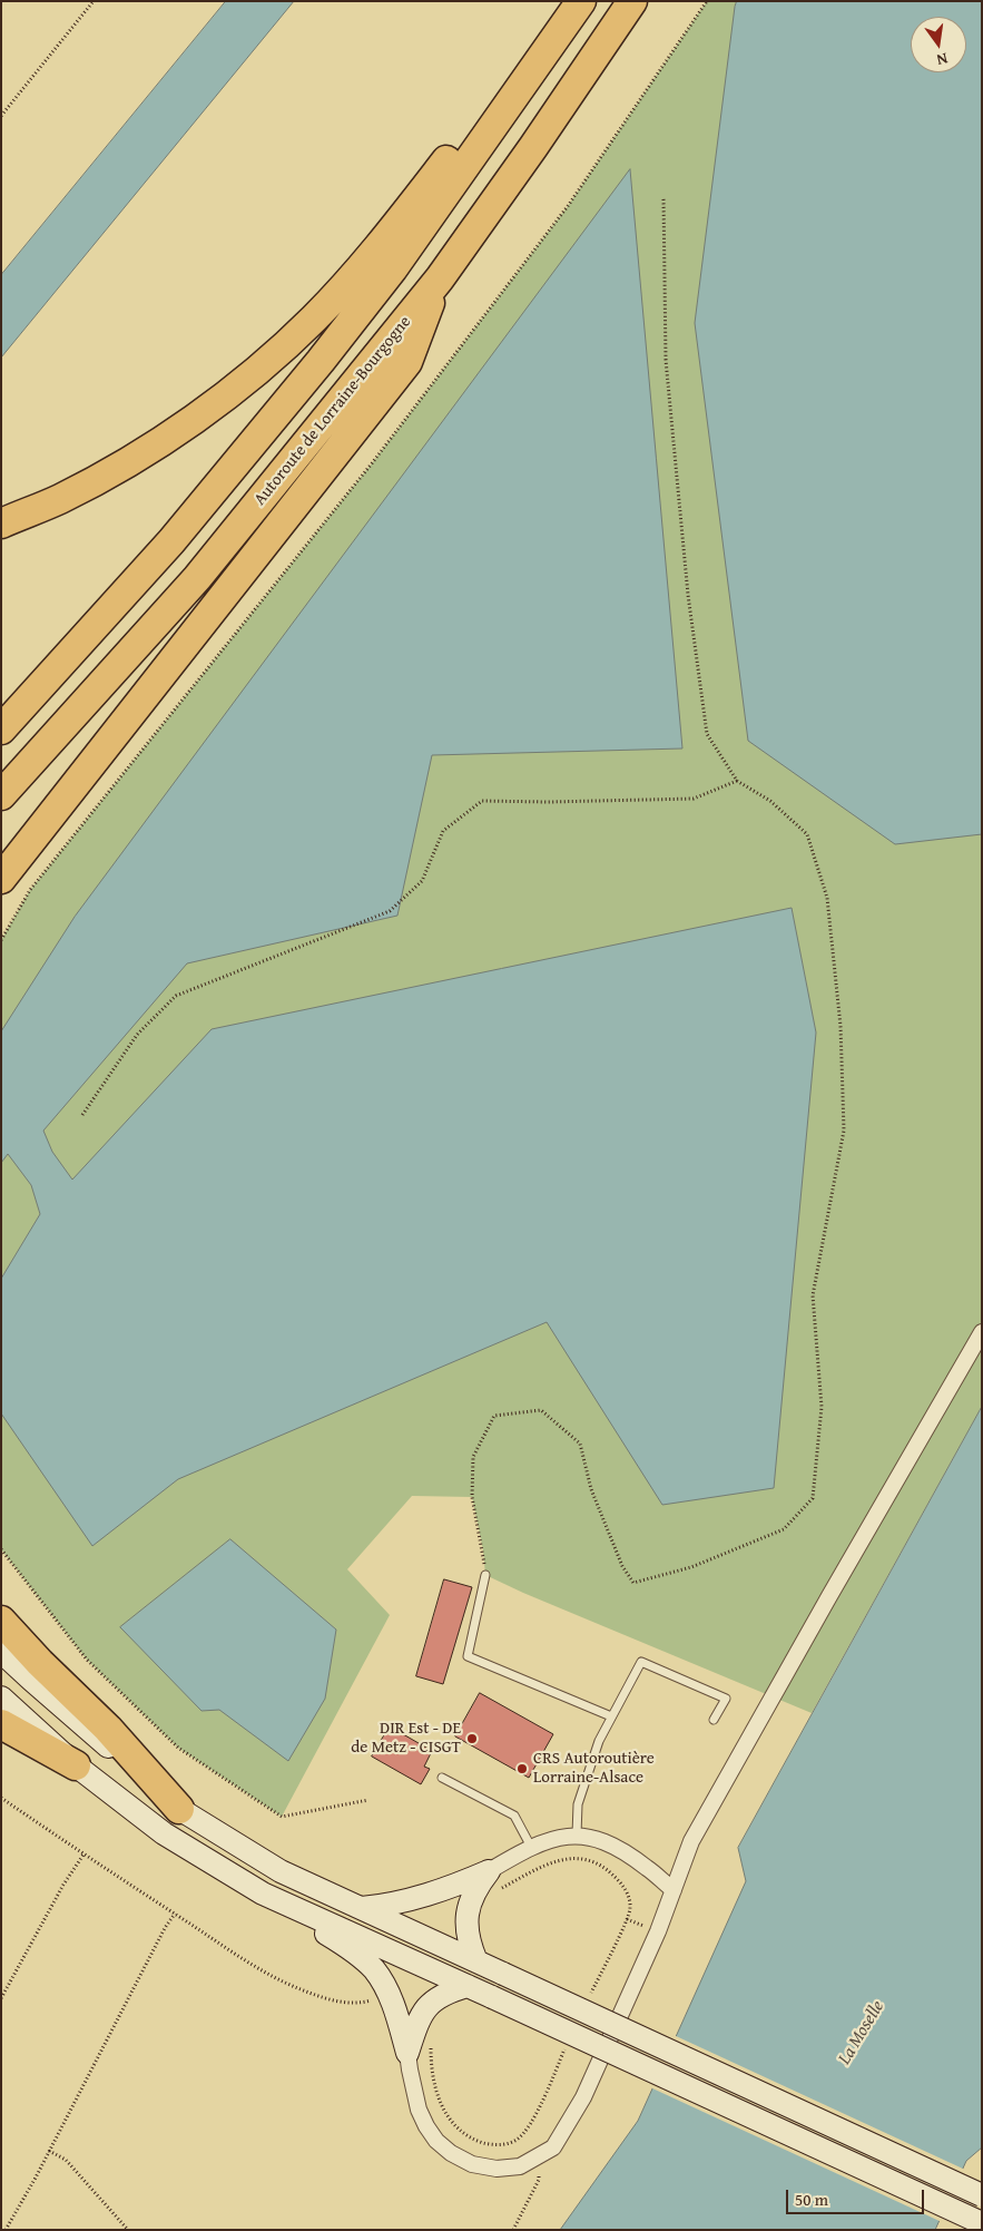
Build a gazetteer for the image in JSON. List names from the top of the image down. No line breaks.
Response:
{"streets":{"highway":["Autoroute de Lorraine-Bourgogne"]},"water":["La Moselle"],"places":["DIR Est - DE de Metz - CISGT","CRS Autoroutière Lorraine-Alsace"],"scale_bar":"50 m","north":"bottom"}
